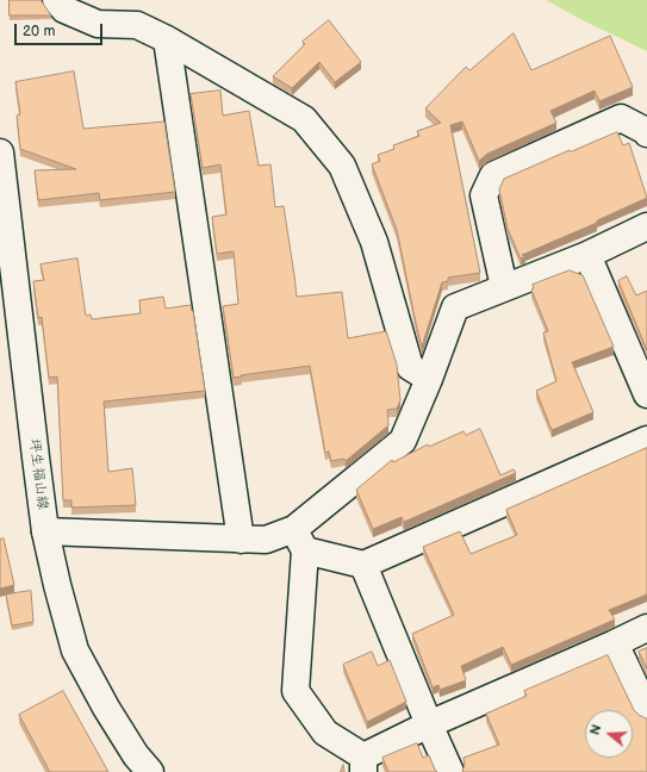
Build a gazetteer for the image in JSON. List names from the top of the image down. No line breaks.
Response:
{"streets":{"street":["坪生福山線"]},"scale_bar":"20 m","north":"left"}
